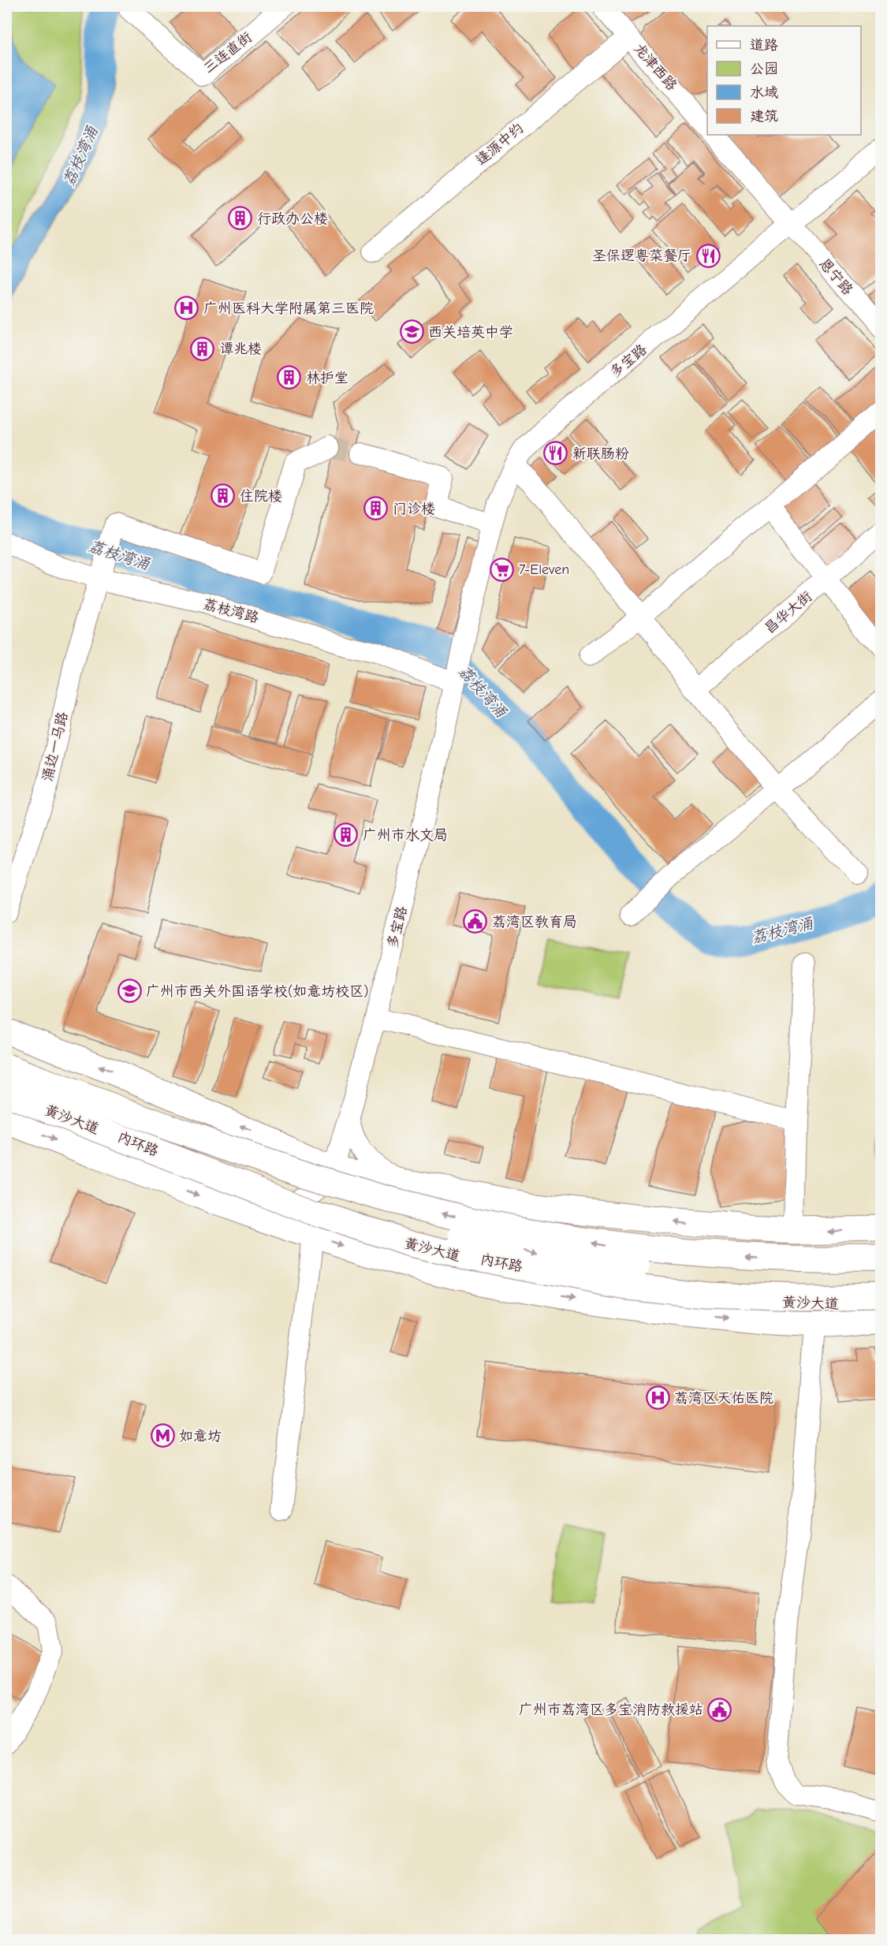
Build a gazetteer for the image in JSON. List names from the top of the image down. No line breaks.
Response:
{"streets":{"highway":["黄沙大道","内环路"],"street":["三连直街","龙津西路","逢源中约","恩宁路","多宝路","荔枝湾路","昌华大街","涌边一马路"]},"crossings":[["龙津西路","逢源中约"],["恩宁路","多宝路"],["多宝路","荔枝湾路"],["荔枝湾路","涌边一马路"],["黄沙大道","内环路"]],"water":["荔枝湾涌"],"places":{"building":["行政办公楼","谭兆楼","林护堂","住院楼","门诊楼","广州市水文局"],"restaurant":["圣保逻粤菜餐厅","新联肠粉"],"hospital":["广州医科大学附属第三医院","荔湾区天佑医院"],"school or university":["西关培英中学","广州市西关外国语学校(如意坊校区)"],"supermarket":["7-Eleven"],"public building":["荔湾区教育局","广州市荔湾区多宝消防救援站"],"metro station":["如意坊"]},"legend":["道路","公园","水域","建筑"]}
